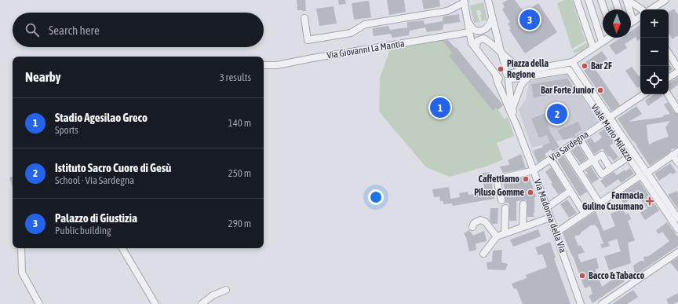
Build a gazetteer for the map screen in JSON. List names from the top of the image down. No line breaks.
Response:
{"streets":{"street":["Via Giovanni La Mantia","Viale Mario Milazzo","Via Sardegna","Via Madonna della Via"]},"crossings":[["Viale Mario Milazzo","Via Sardegna"],["Via Sardegna","Via Madonna della Via"]],"places":{"other":["Bar 2F","Piazza della Regione","Bar Forte Junior","Caffettiamo","Piluso Gomme","Bacco & Tabacco"],"health":["Farmacia Gulino Cusumano"]},"north":"bottom","page":{"pins":["3","1","2"],"map_buttons":["+","−"],"search":"Search here","heading":["Nearby","3 results"],"list":[{"mark":"1","name":"Stadio Agesilao Greco","note":"Sports","value":"140 m"},{"mark":"2","name":"Istituto Sacro Cuore di Gesù","note":"School · Via Sardegna","value":"250 m"},{"mark":"3","name":"Palazzo di Giustizia","note":"Public building","value":"290 m"}]}}
